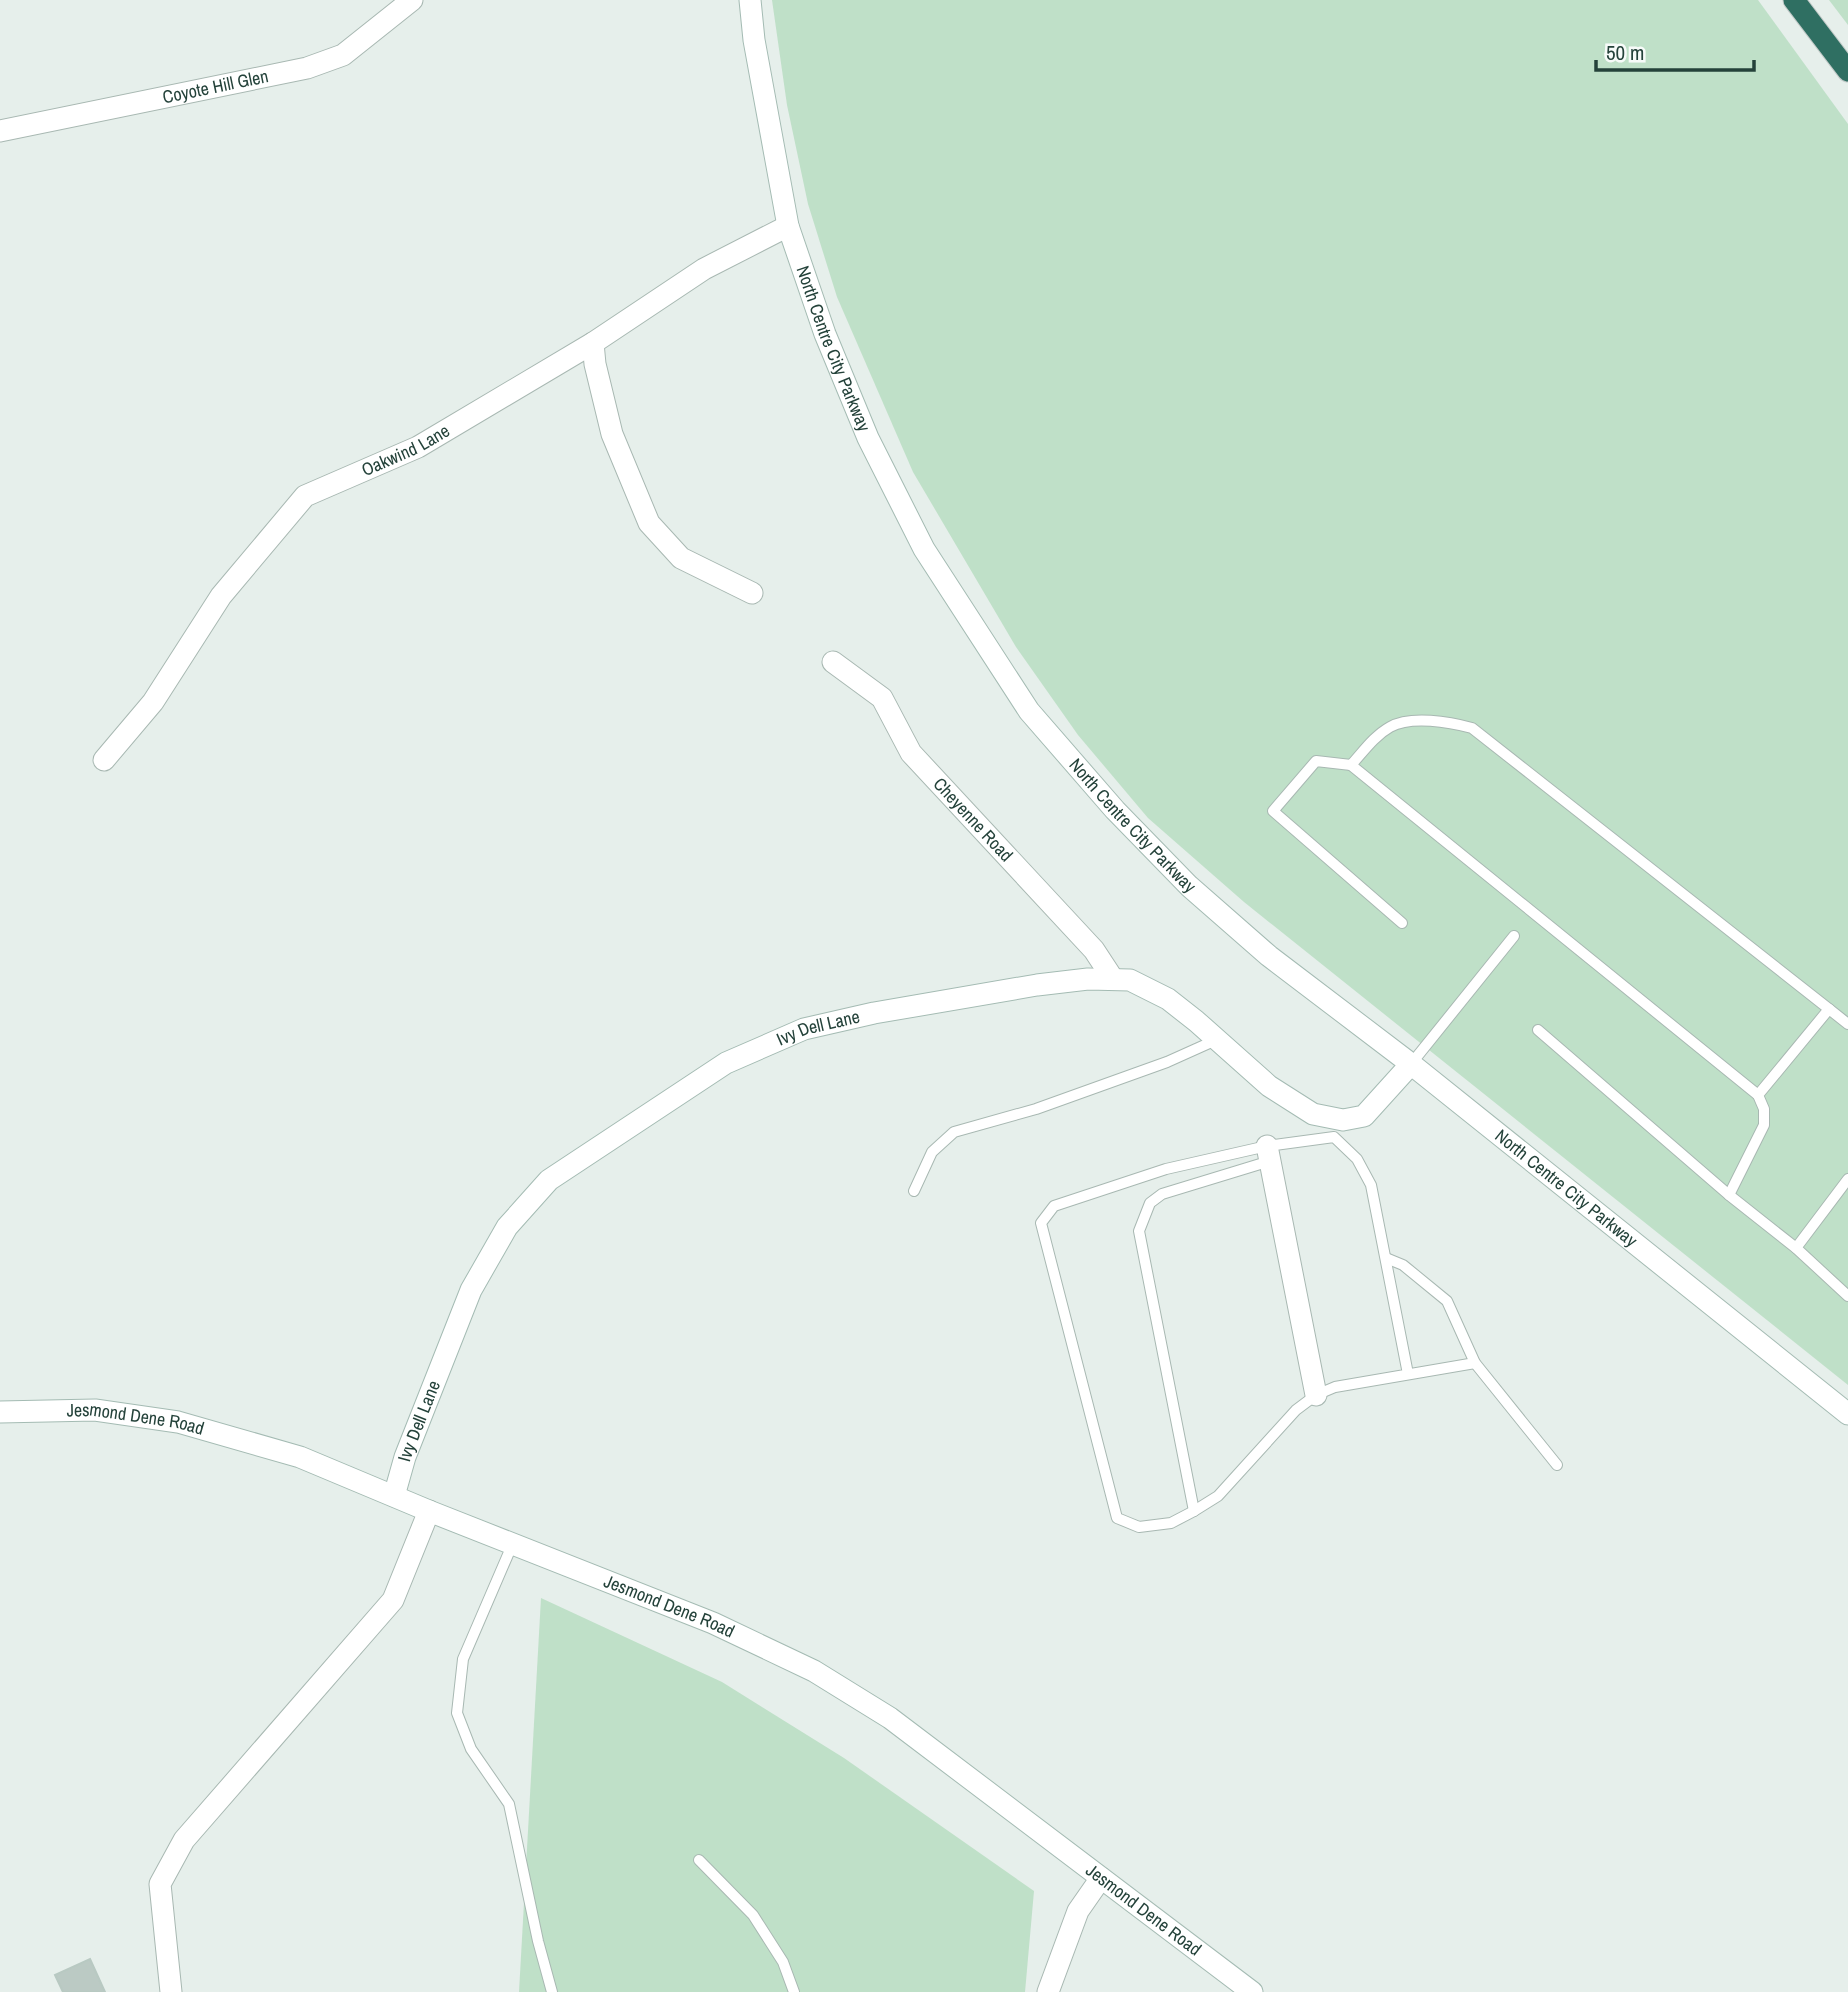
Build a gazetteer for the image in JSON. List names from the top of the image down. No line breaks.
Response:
{"streets":{"street":["Coyote Hill Glen","North Centre City Parkway","Oakwind Lane","Cheyenne Road","Ivy Dell Lane","Jesmond Dene Road"]},"crossings":[["North Centre City Parkway","Oakwind Lane"],["Cheyenne Road","Ivy Dell Lane"],["Ivy Dell Lane","Jesmond Dene Road"]],"scale_bar":"50 m"}
